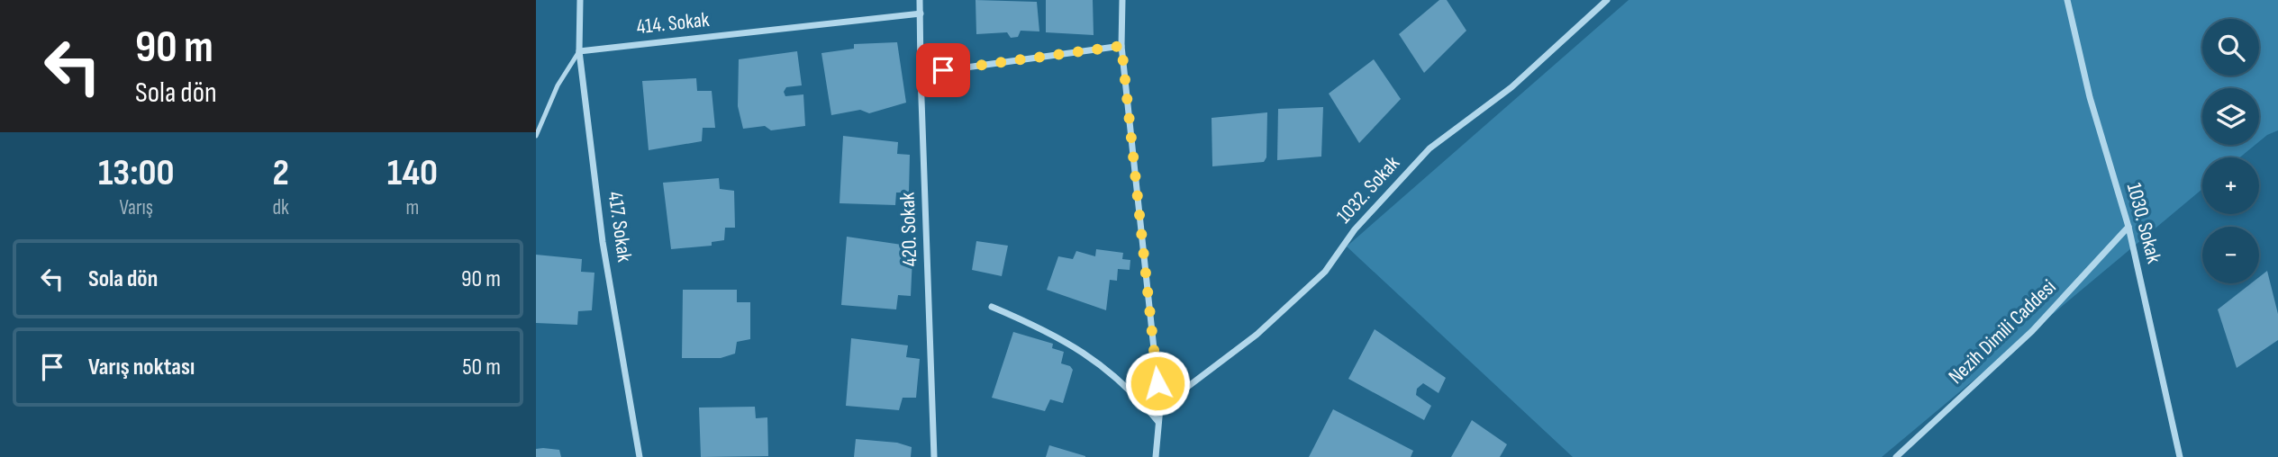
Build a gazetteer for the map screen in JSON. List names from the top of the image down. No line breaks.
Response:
{"streets":{"street":["414. Sokak","1032. Sokak","1030. Sokak","417. Sokak","420. Sokak","Nezih Dimili Caddesi"]},"crossings":[["414. Sokak","417. Sokak"],["414. Sokak","420. Sokak"],["1030. Sokak","Nezih Dimili Caddesi"]],"page":{"turn":["90 m","Sola dön"],"map_buttons":["+","−"],"eta":["13:00","Varış","2","dk","140","m"],"list":[{"name":"Sola dön","value":"90 m"},{"name":"Varış noktası","value":"50 m"}]}}
